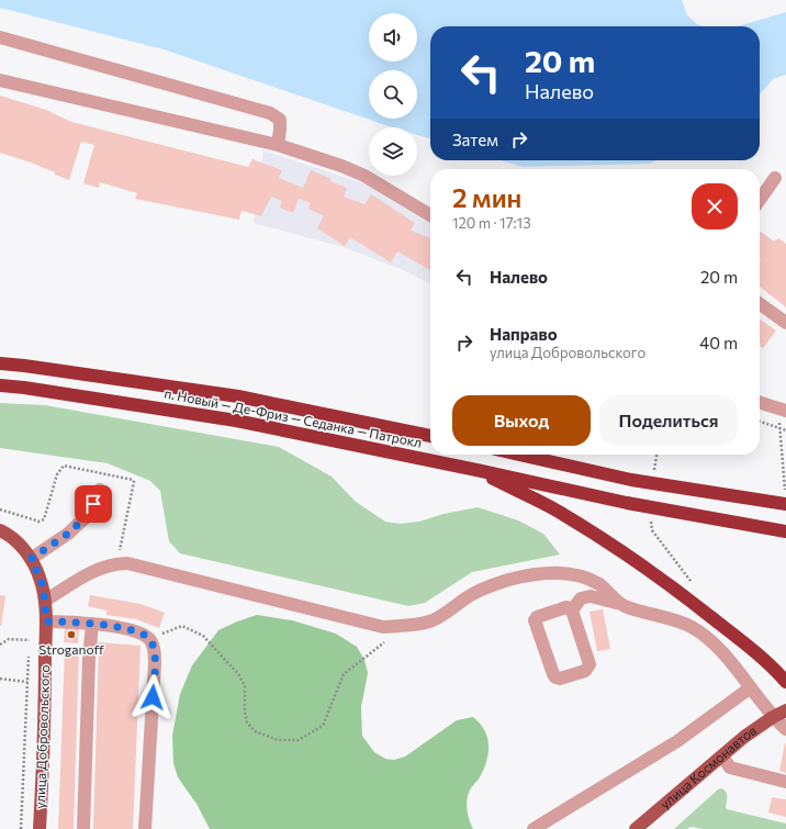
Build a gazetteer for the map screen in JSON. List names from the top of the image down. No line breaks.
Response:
{"streets":{"highway":["п. Новый — Де-Фриз — Седанка — Патрокл"],"main road":["улица Добровольского","улица Космонавтов"]},"places":["Stroganoff"],"page":{"turn":["20 m","Налево"],"then":"Затем","heading":["2 мин","120 m · 17:13"],"list":[{"name":"Налево","value":"20 m"},{"name":"Направо","note":"улица Добровольского","value":"40 m"}],"buttons":["Выход","Поделиться"]}}
